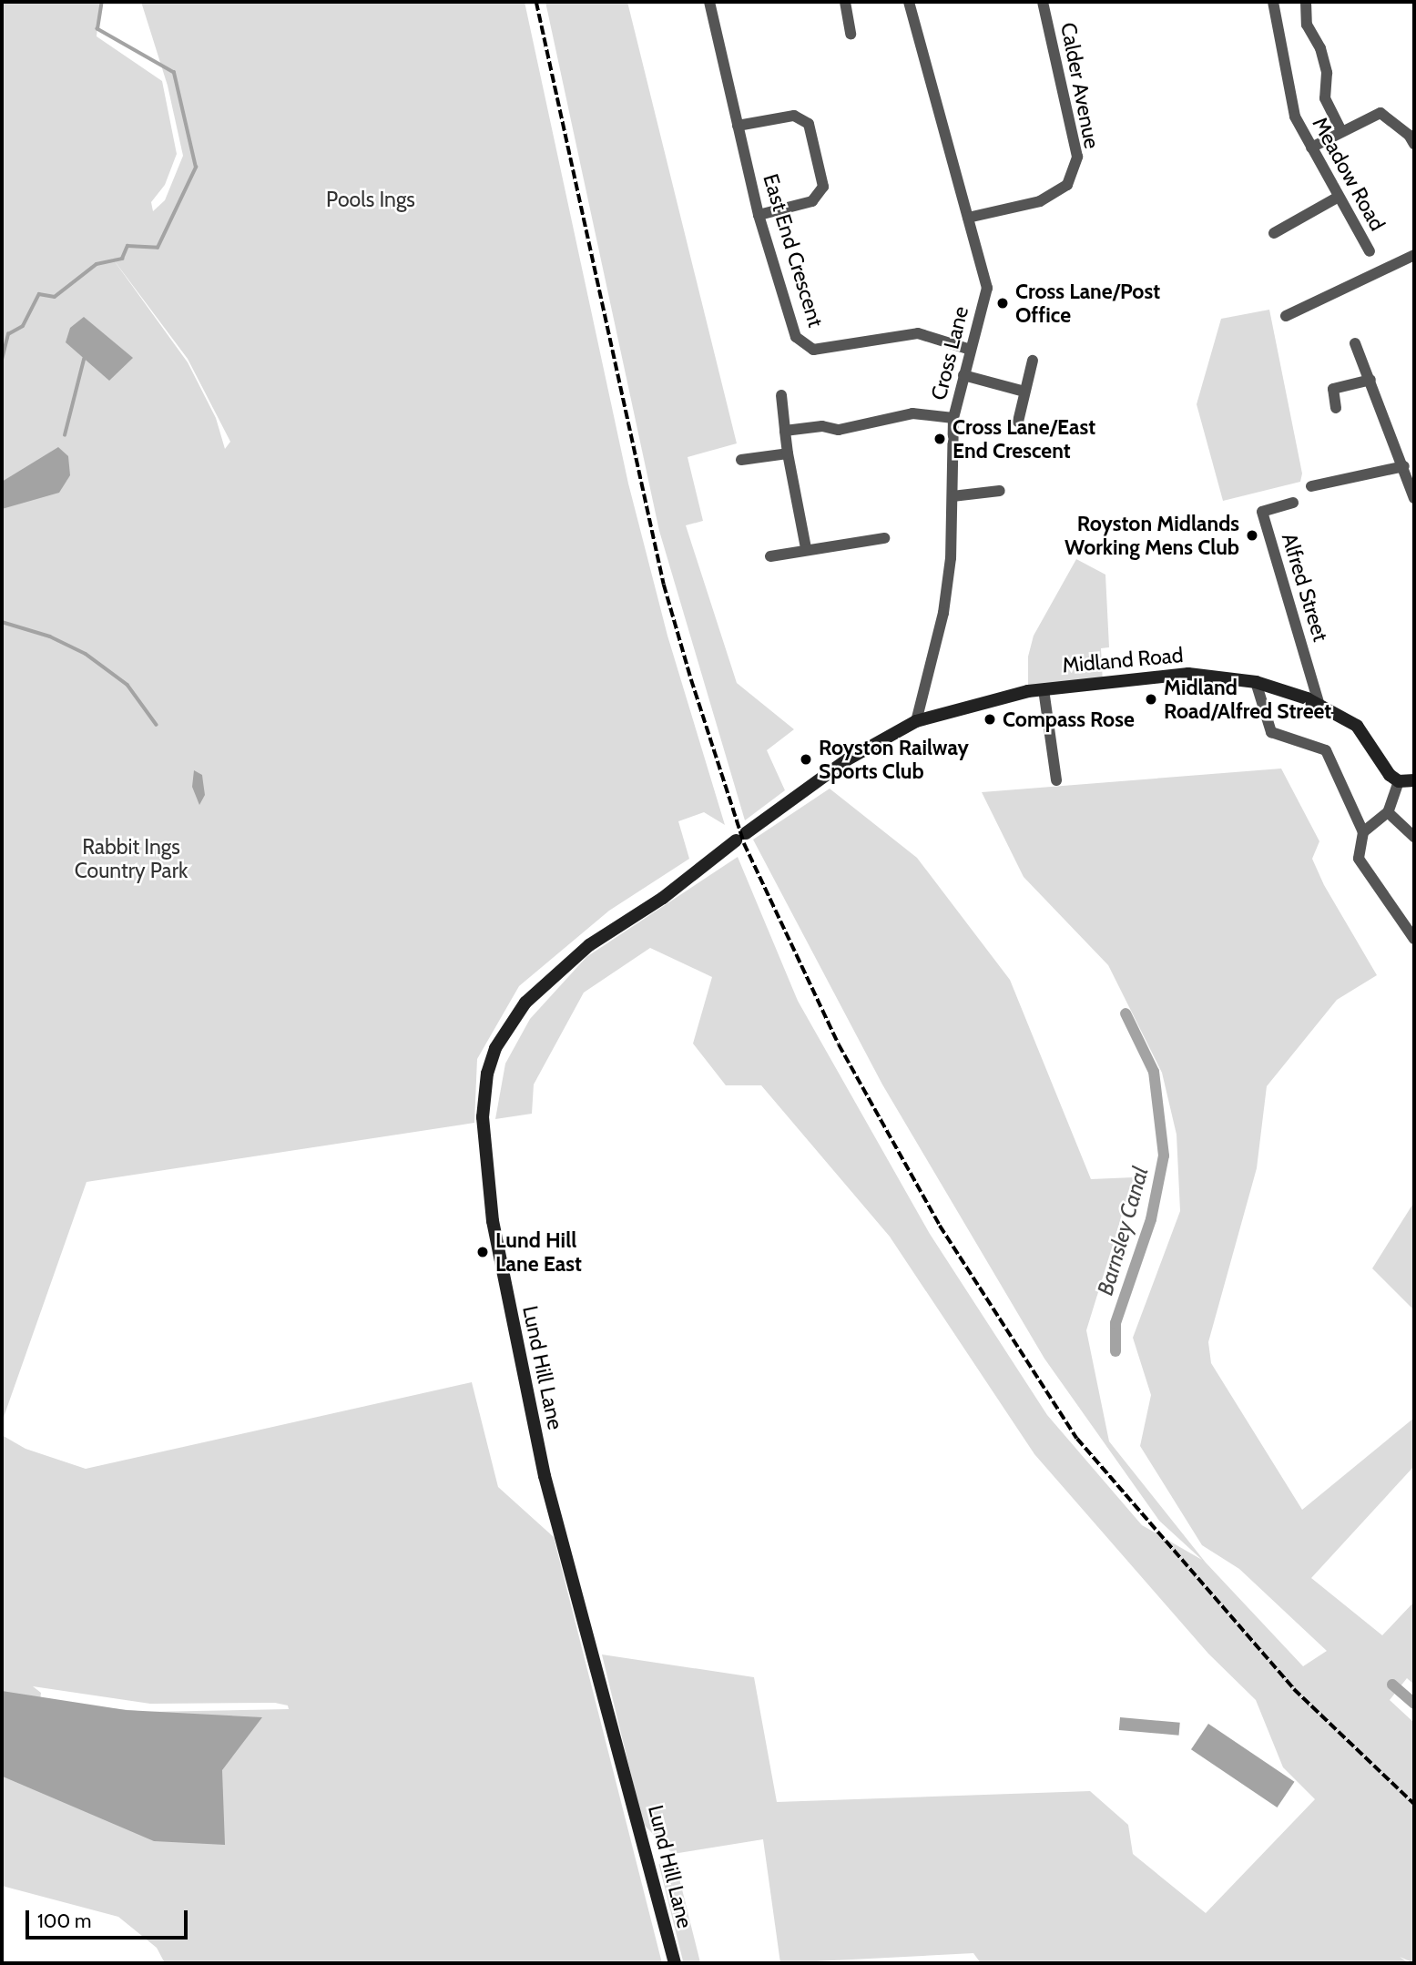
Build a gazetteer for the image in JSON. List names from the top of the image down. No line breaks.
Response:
{"streets":{"main road":["Midland Road","Lund Hill Lane"],"street":["Calder Avenue","Meadow Road","East End Crescent","Cross Lane","Alfred Street"]},"crossings":[["Calder Avenue","Cross Lane"],["East End Crescent","Cross Lane"],["Cross Lane","Midland Road"],["Cross Lane","Lund Hill Lane"],["Alfred Street","Midland Road"],["Midland Road","Lund Hill Lane"]],"water":["Barnsley Canal"],"parks":["Pools Ings","Rabbit Ings Country Park"],"places":["Cross Lane/Post Office","Cross Lane/East End Crescent","Royston Midlands Working Mens Club","Midland Road/Alfred Street","Compass Rose","Royston Railway Sports Club","Lund Hill Lane East"],"scale_bar":"100 m"}
